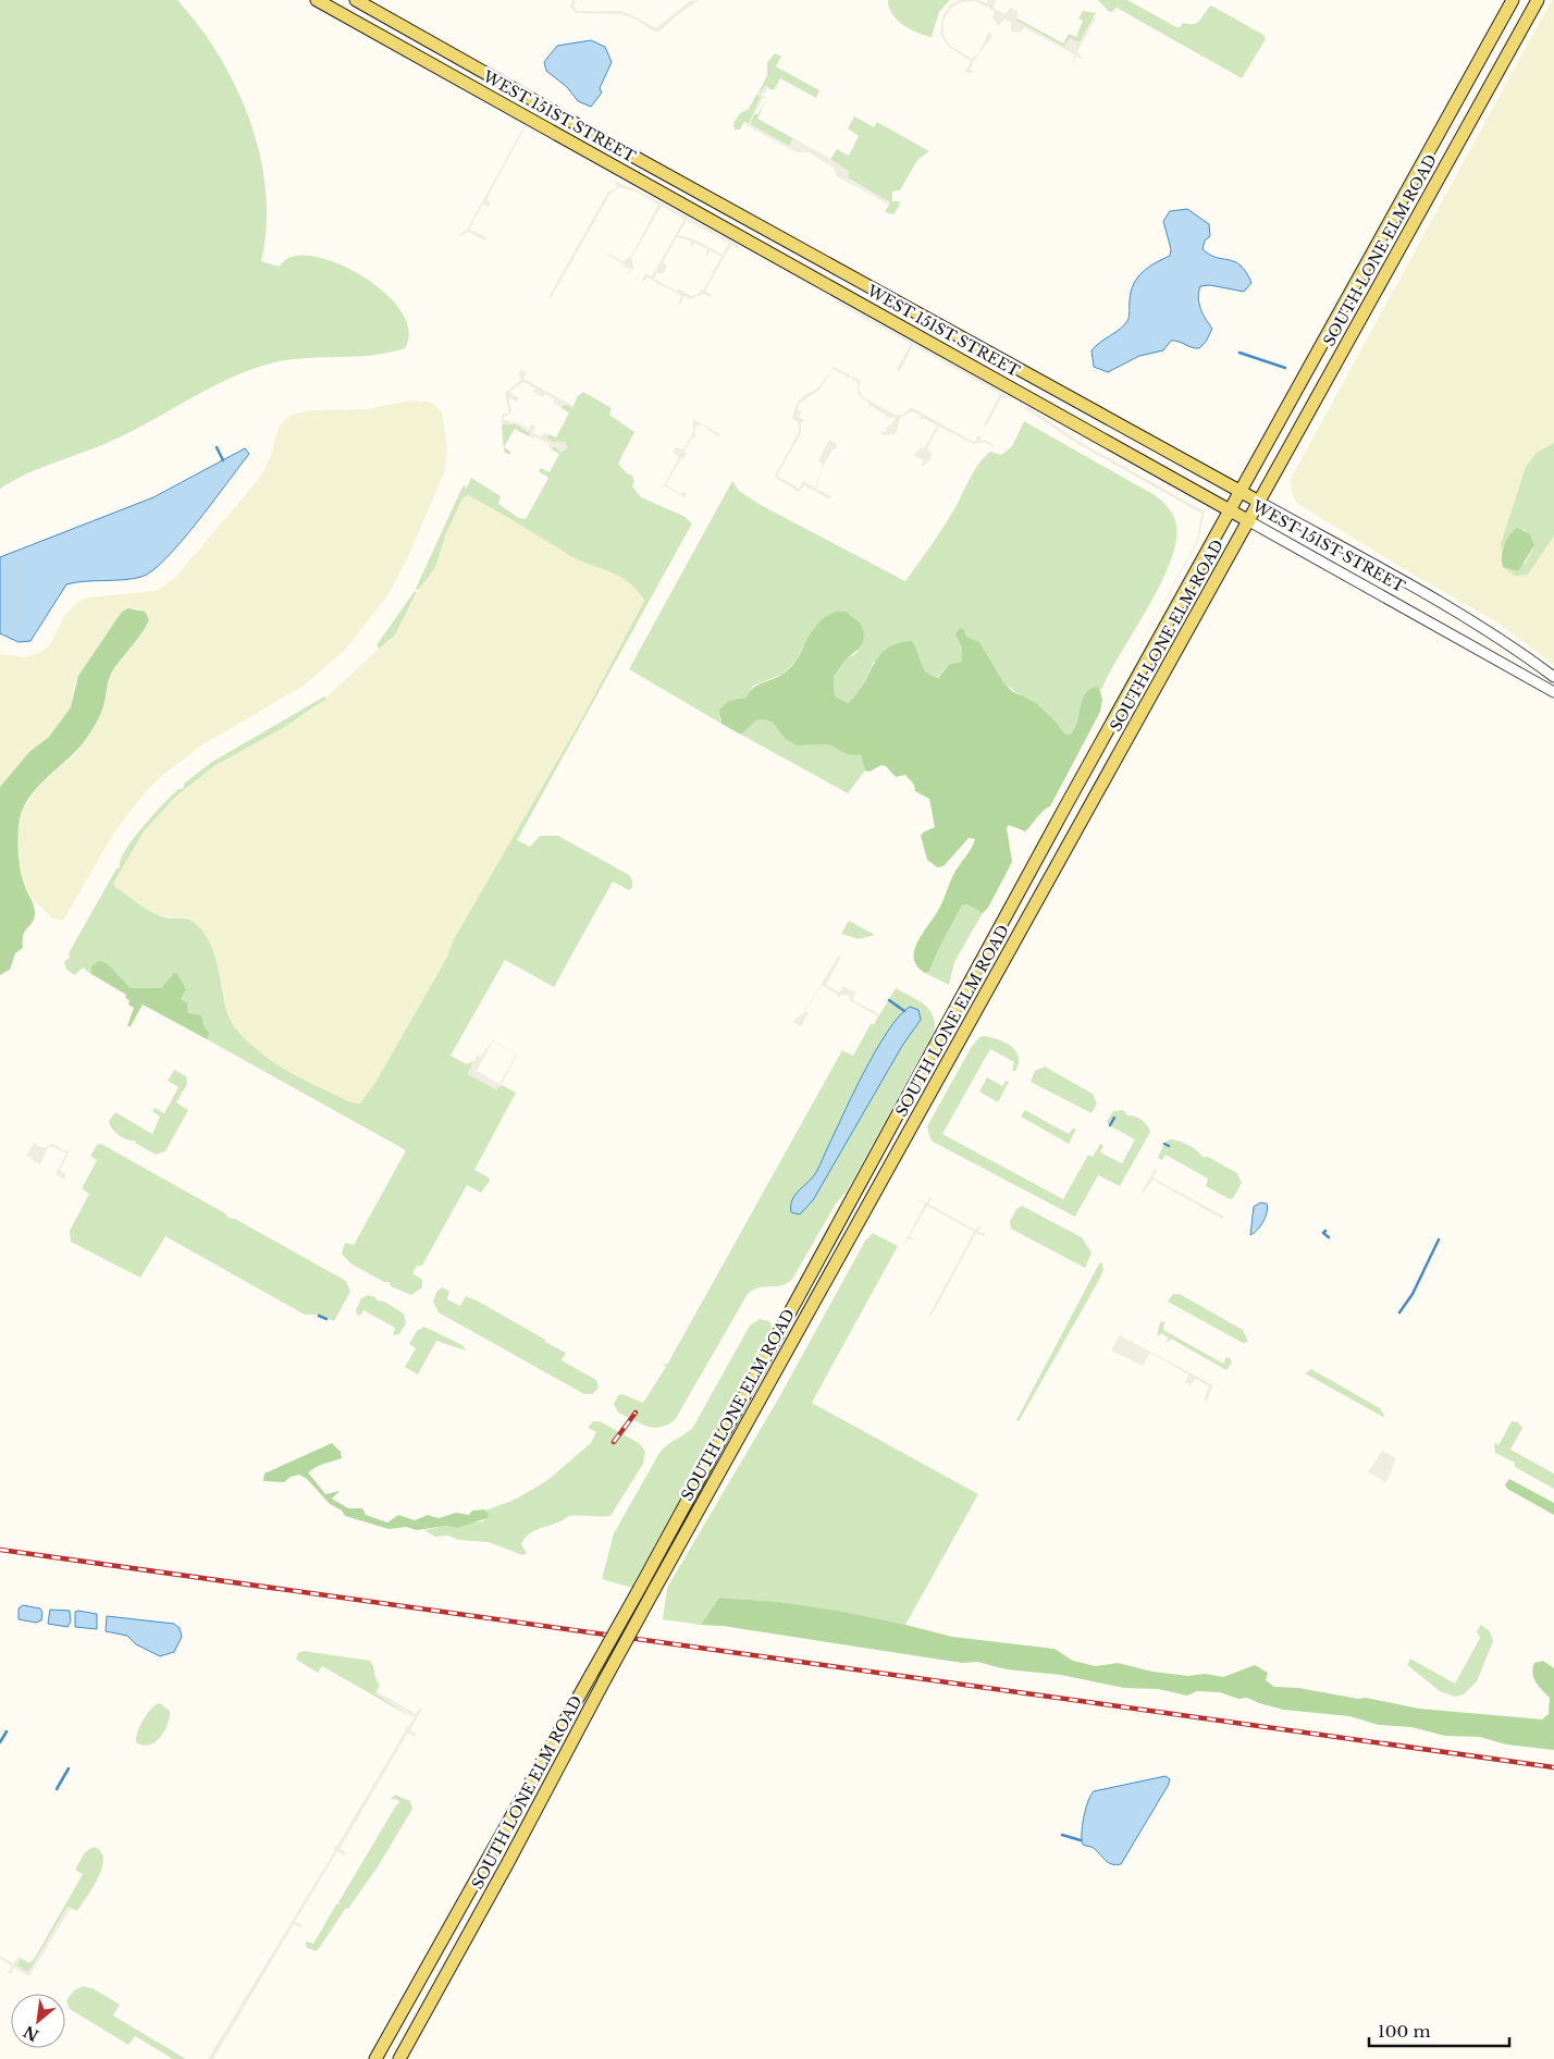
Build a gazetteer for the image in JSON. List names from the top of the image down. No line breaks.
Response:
{"streets":{"main road":["WEST 151ST STREET","SOUTH LONE ELM ROAD"]},"crossings":[["WEST 151ST STREET","SOUTH LONE ELM ROAD"]],"scale_bar":"100 m","north":"bottom left"}
